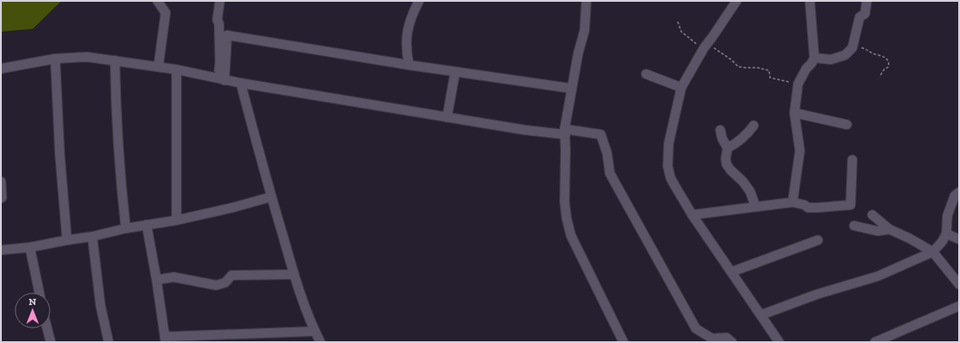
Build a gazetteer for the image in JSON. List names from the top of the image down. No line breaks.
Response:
{"north":"top"}
